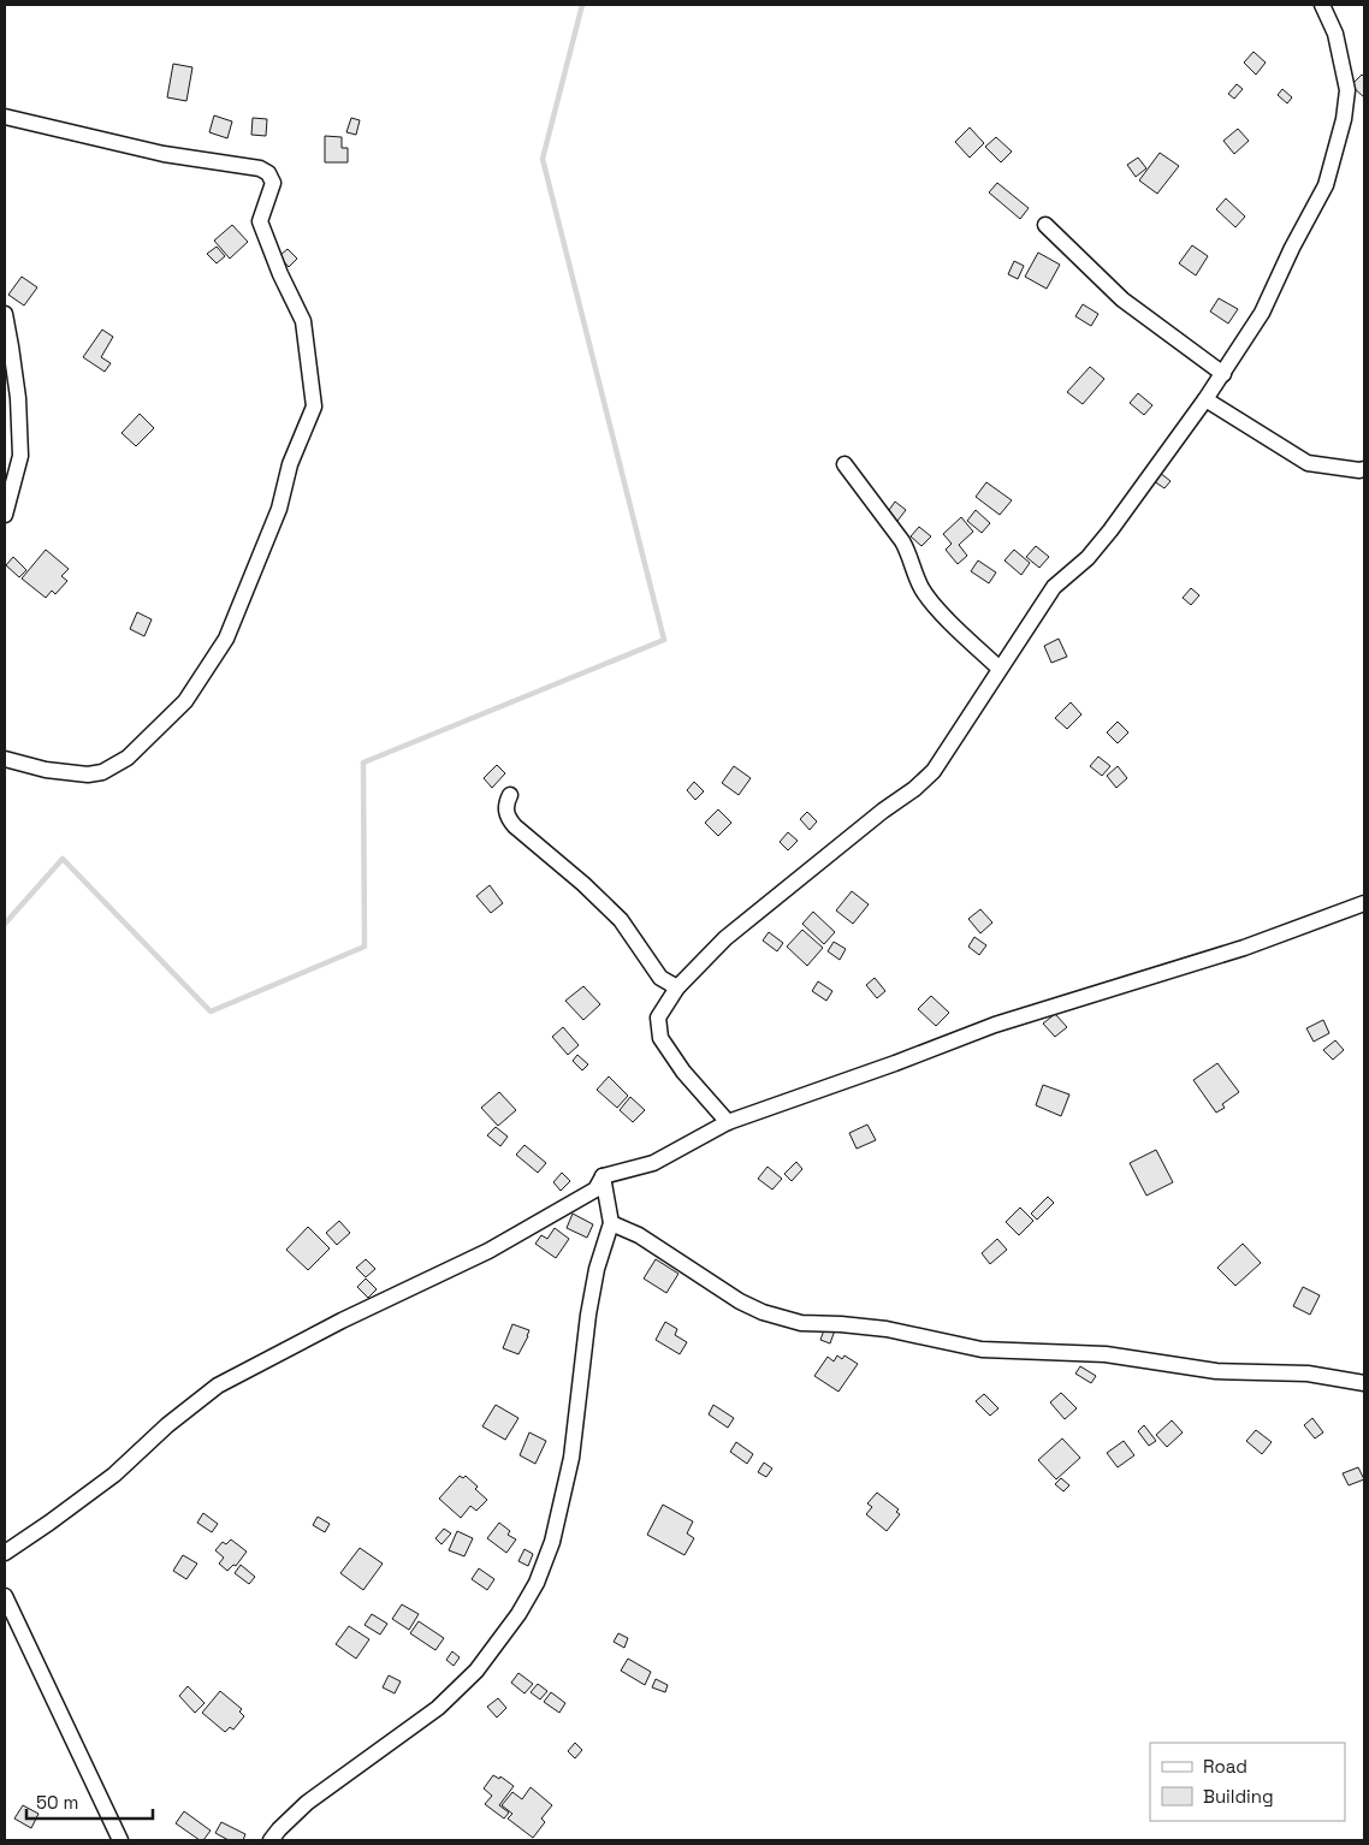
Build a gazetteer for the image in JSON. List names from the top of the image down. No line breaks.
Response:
{"legend":["Road","Building"],"scale_bar":"50 m"}
